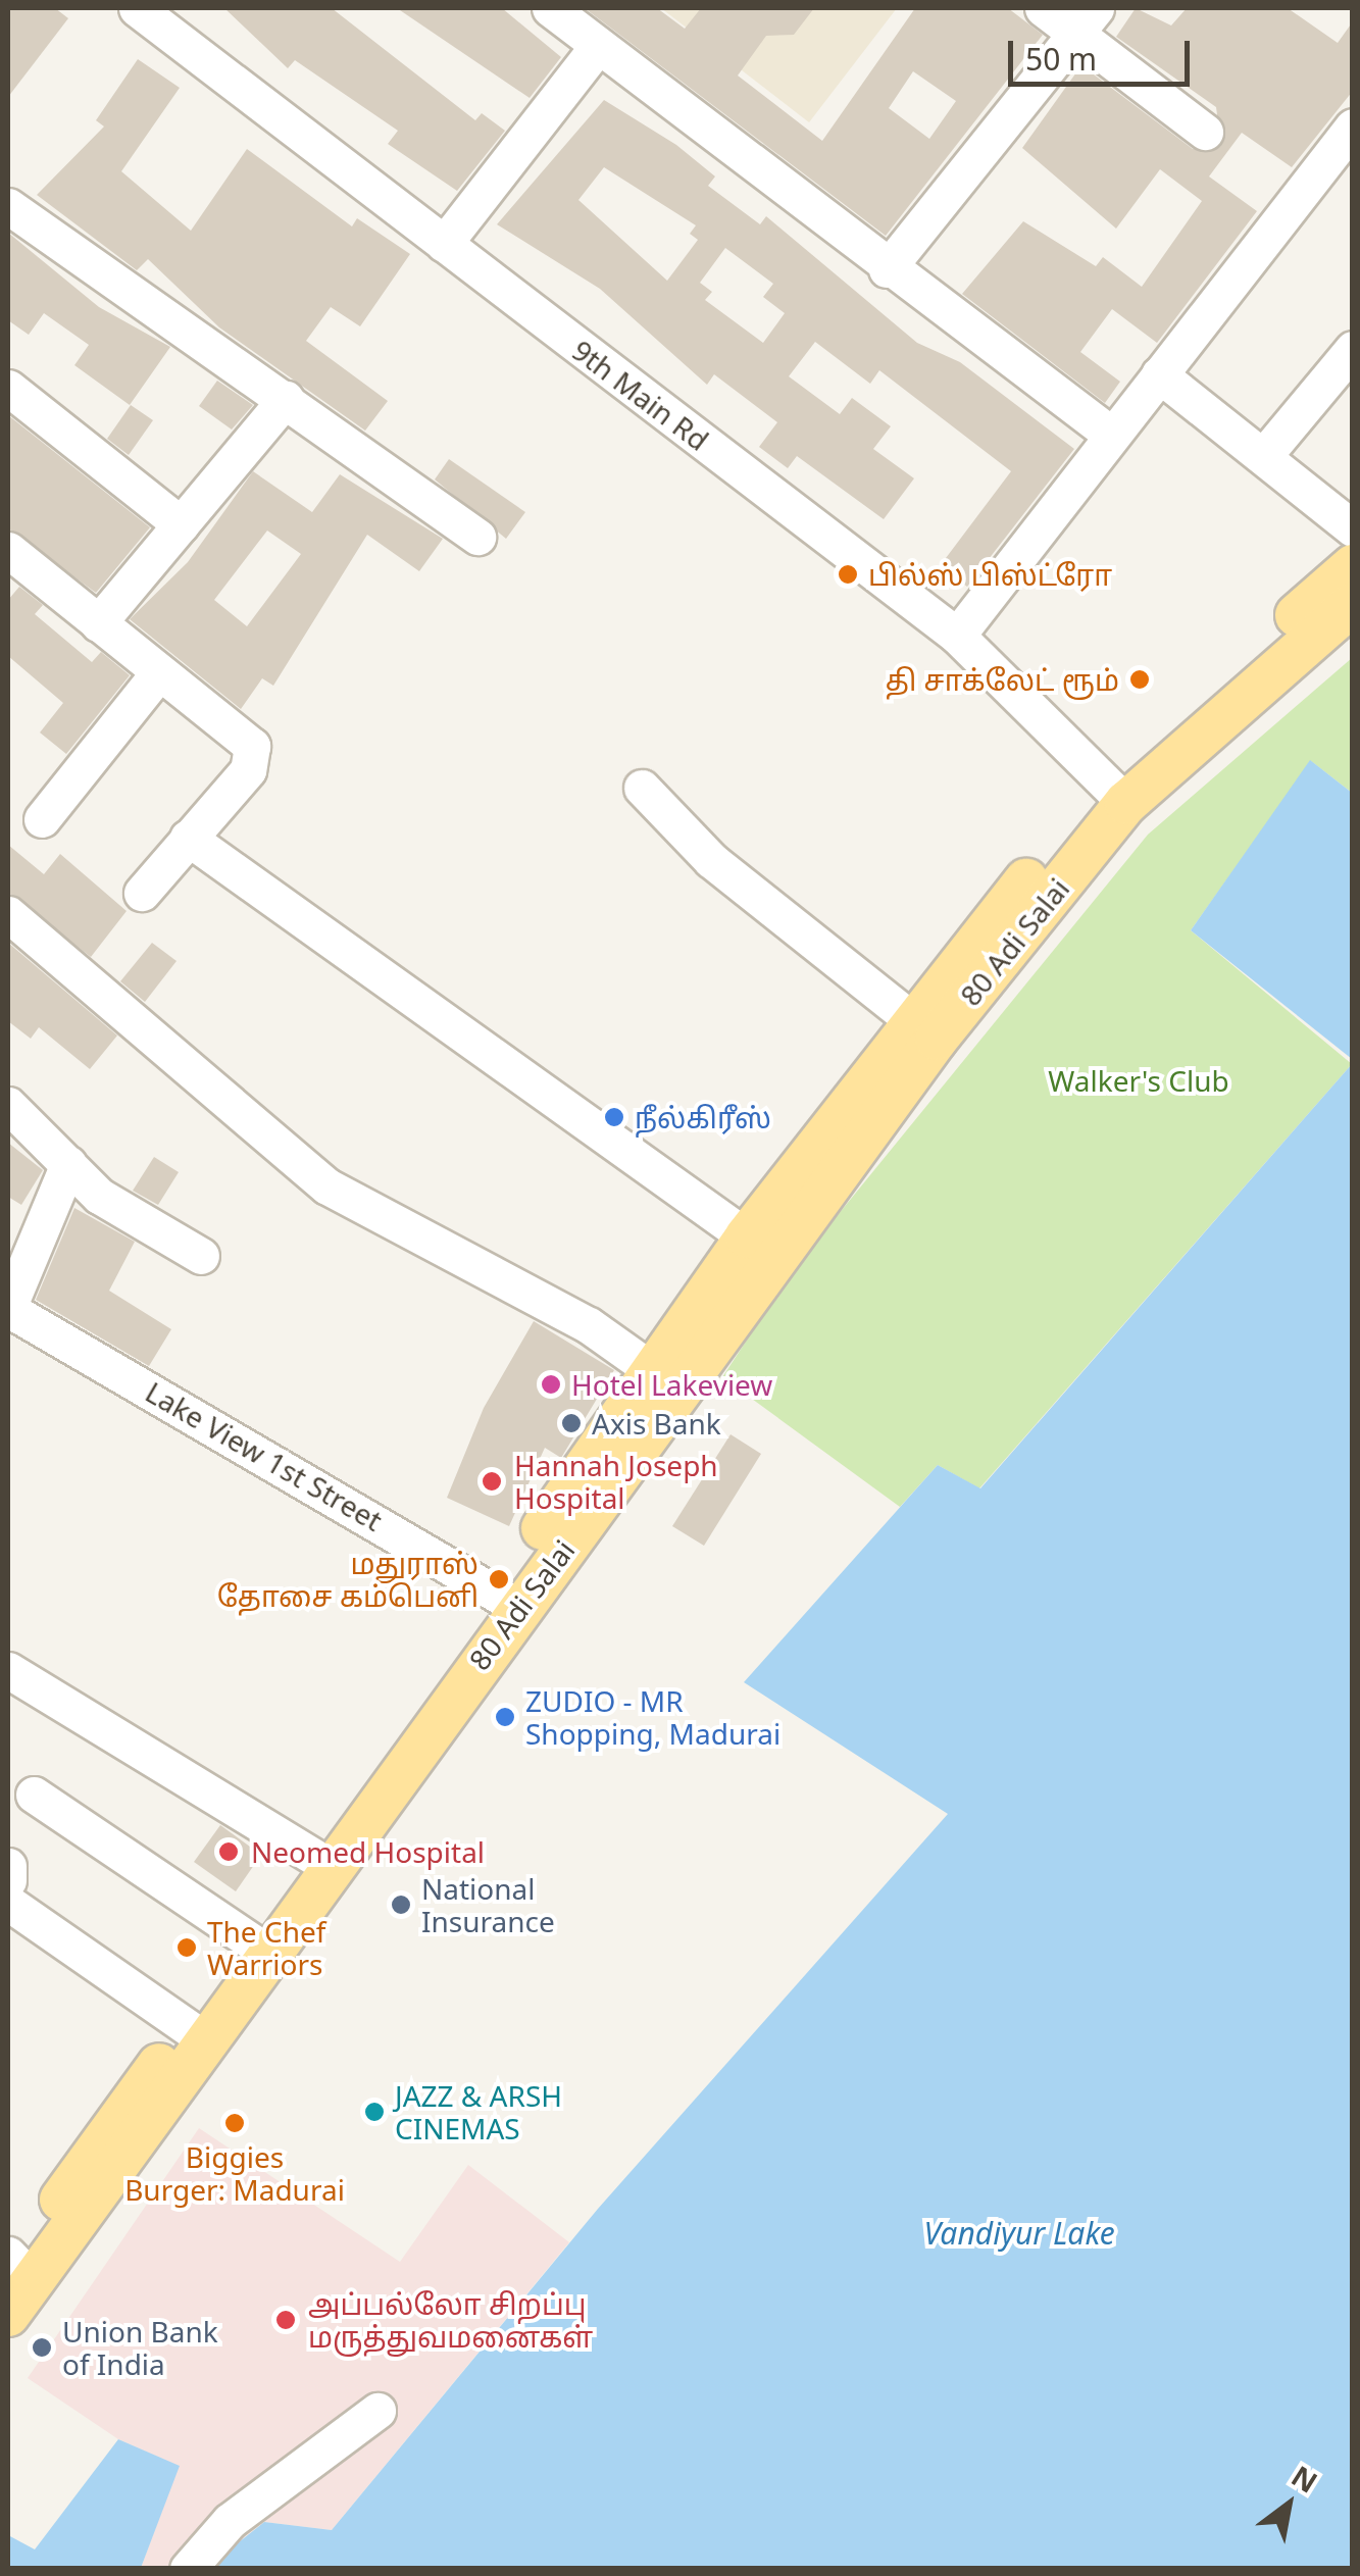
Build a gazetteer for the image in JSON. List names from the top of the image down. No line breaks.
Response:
{"streets":{"main road":["80 Adi Salai"],"street":["9th Main Rd","Lake View 1st Street"]},"crossings":[["9th Main Rd","80 Adi Salai"],["80 Adi Salai","Lake View 1st Street"]],"water":["Vandiyur Lake"],"parks":["Walker's Club"],"places":["பில்ஸ் பிஸ்ட்ரோ","தி சாக்லேட் ரூம்","நீல்கிரீஸ்","Hotel Lakeview","Axis Bank","Hannah Joseph Hospital","மதுராஸ் தோசை கம்பெனி","ZUDIO - MR Shopping, Madurai","Neomed Hospital","National Insurance","The Chef Warriors","JAZZ & ARSH CINEMAS","Biggies Burger: Madurai","அப்பல்லோ சிறப்பு மருத்துவமனைகள்","Union Bank of India"],"scale_bar":"50 m","north":"top right"}
